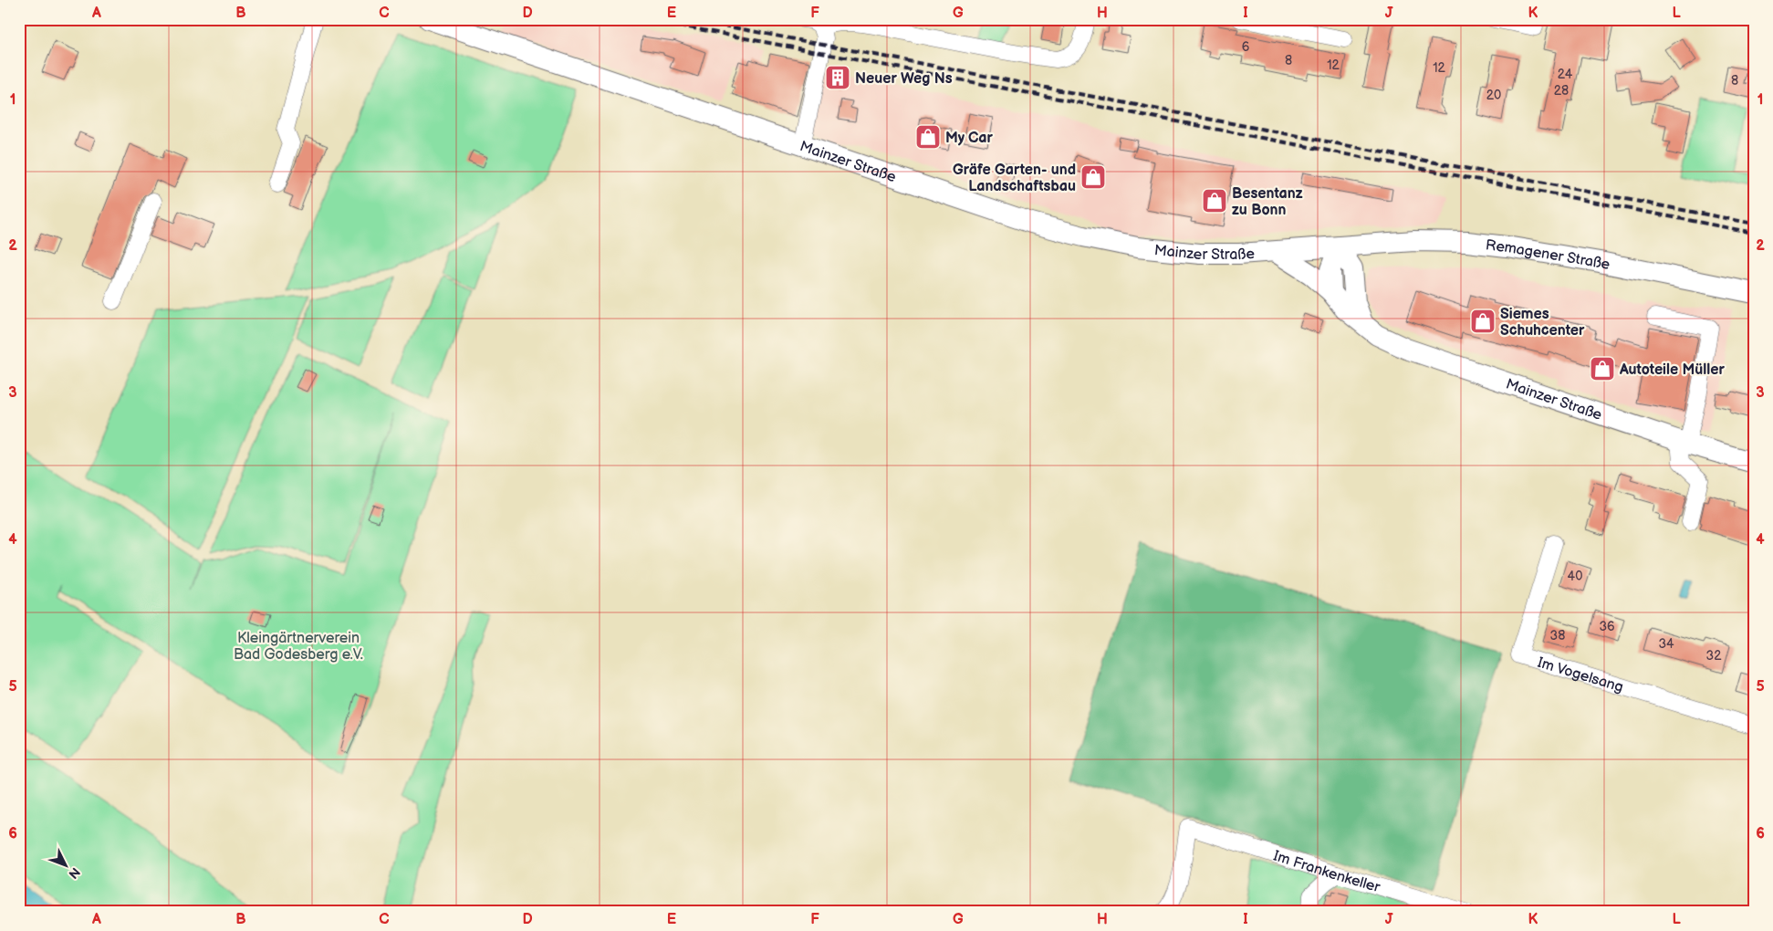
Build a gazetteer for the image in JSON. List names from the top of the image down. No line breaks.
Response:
{"streets":{"main road":["Mainzer Straße","Remagener Straße"],"street":["Im Vogelsang","Im Frankenkeller"]},"crossings":[["Mainzer Straße","Remagener Straße"]],"parks":["Kleingärtnerverein Bad Godesberg e.V."],"places":{"building":["Neuer Weg Ns"],"shop":["My Car","Gräfe Garten- und Landschaftsbau","Besentanz zu Bonn","Siemes Schuhcenter","Autoteile Müller"]},"house_numbers":["6","8","12","12","24","8","28","20","40","36","38","34","32"],"north":"bottom right","grid":{"columns":["A","B","C","D","E","F","G","H","I","J","K","L"],"rows":["1","2","3","4","5","6"]}}
